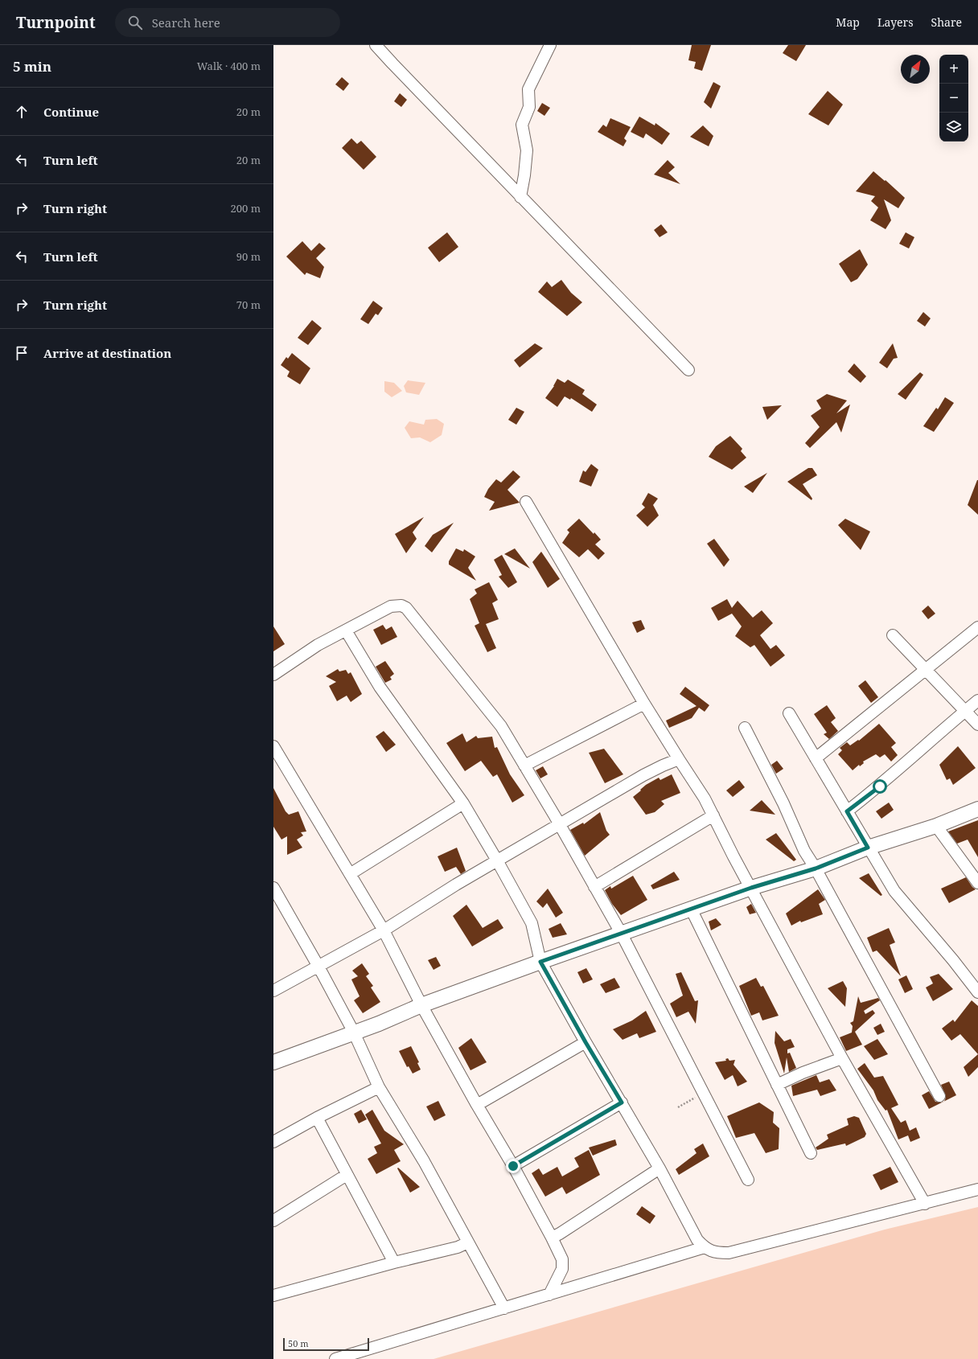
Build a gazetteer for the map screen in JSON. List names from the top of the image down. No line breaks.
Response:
{"scale_bar":"50 m","north":"top right","page":{"header":"Turnpoint","search":"Search here","nav":["Map","Layers","Share"],"heading":["5 min","Walk · 400 m"],"map_buttons":["+","−"],"list":[["Continue","20 m"],["Turn left","20 m"],["Turn right","200 m"],["Turn left","90 m"],["Turn right","70 m"],"Arrive at destination"],"scale":"50 m"}}
